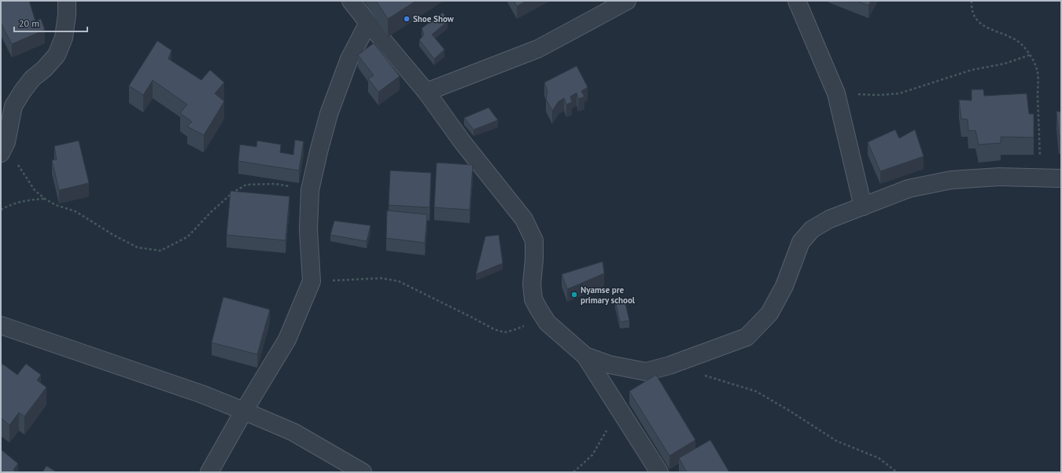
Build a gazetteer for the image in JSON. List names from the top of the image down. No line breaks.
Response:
{"places":["Shoe Show","Nyamse pre primary school"],"scale_bar":"20 m"}
